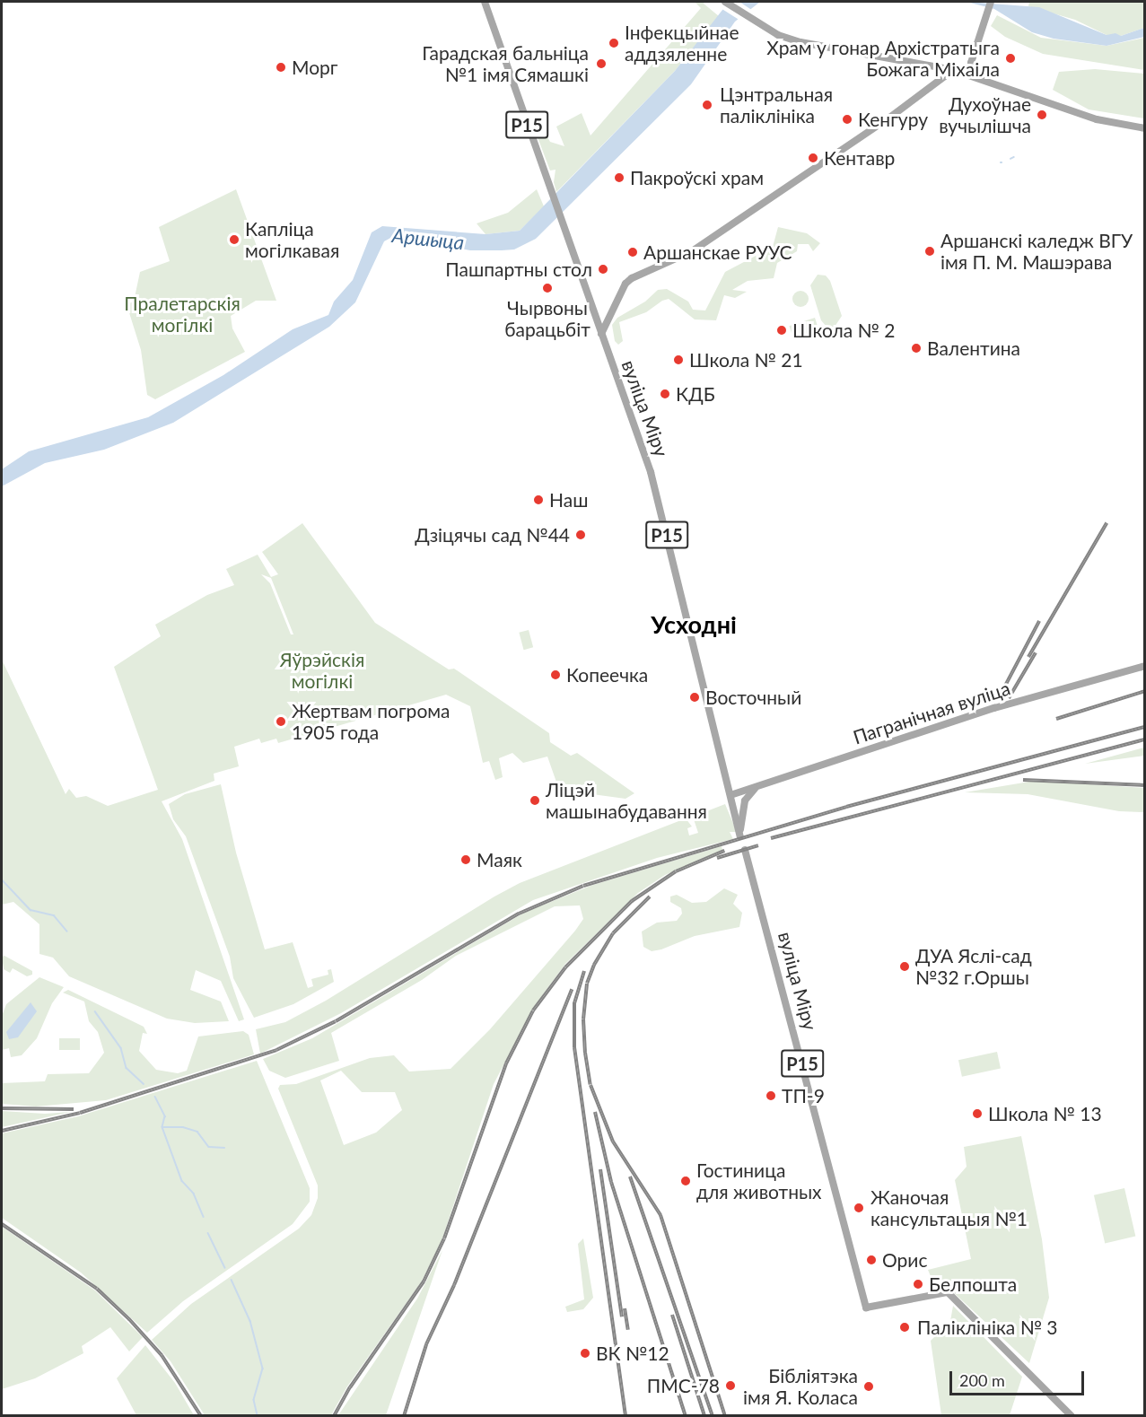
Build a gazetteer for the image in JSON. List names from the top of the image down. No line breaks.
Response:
{"streets":{"main road":["Р15","вуліца Міру","Пагранічная вуліца"]},"crossings":[["вуліца Міру","Пагранічная вуліца"]],"districts":["Усходні"],"water":["Аршыца"],"parks":["Пралетарскія могілкі","Яўрэйскія могілкі"],"places":["Інфекцыйнае аддзяленне","Храм у гонар Архістратыга Божага Міхаіла","Гарадская бальніца №1 імя Сямашкі","Морг","Цэнтральная паліклініка","Духоўнае вучылішча","Кенгуру","Кентавр","Пакроўскі храм","Капліца могілкавая","Аршанскі каледж ВГУ імя П. М. Машэрава","Аршанскае РУУС","Пашпартны стол","Чырвоны барацьбіт","Школа № 2","Валентина","Школа № 21","КДБ","Наш","Дзіцячы сад №44","Копеечка","Восточный","Жертвам погрома 1905 года","Ліцэй машынабудавання","Маяк","ДУА Яслі-сад №32 г.Оршы","ТП-9","Школа № 13","Гостиница для животных","Жаночая кансультацыя №1","Орис","Белпошта","Паліклініка № 3","ВК №12","ПМС-78","Бібліятэка імя Я. Коласа"],"scale_bar":"200 m"}
